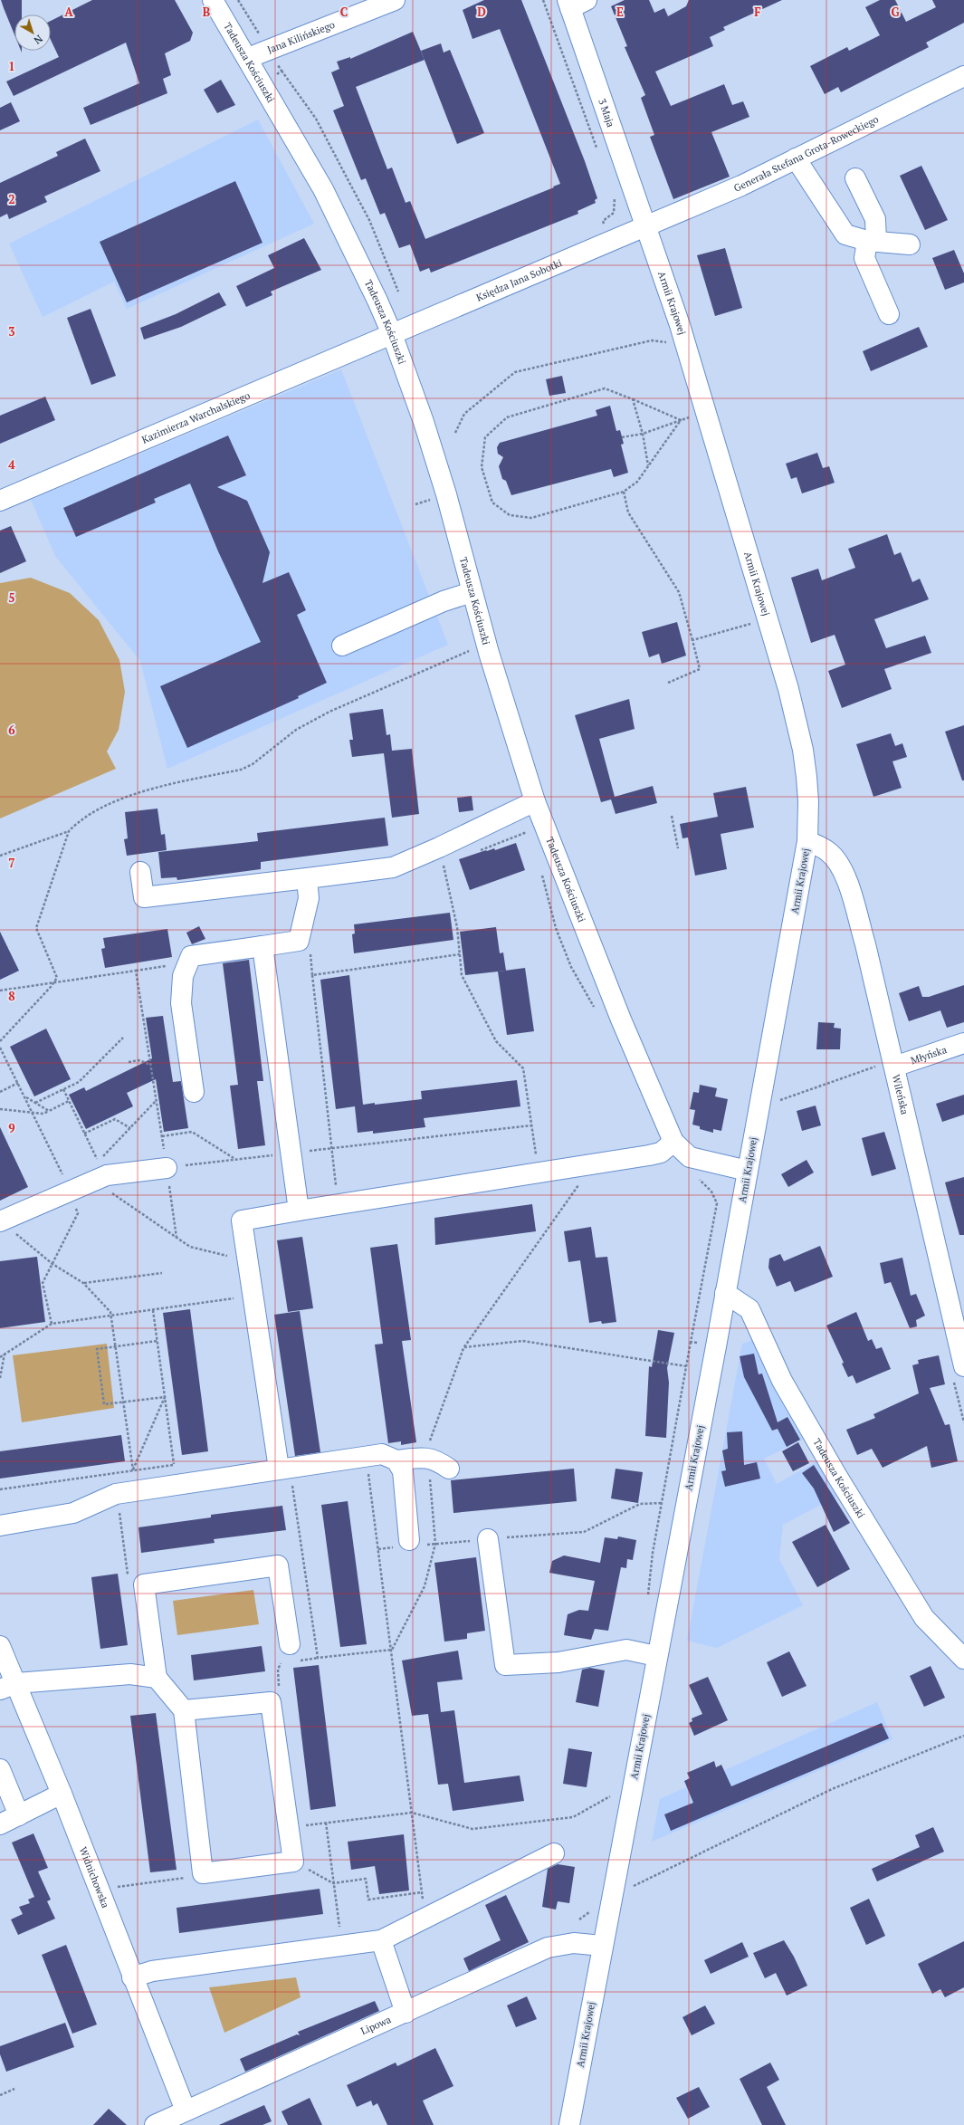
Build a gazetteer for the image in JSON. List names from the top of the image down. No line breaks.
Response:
{"streets":{"street":["Jana Kilińskiego","Tadeusza Kościuszki","3 Maja","Generała Stefana Grota-Roweckiego","Księdza Jana Sobotki","Armii Krajowej","Kazimierza Warchalskiego","Młyńska","Wileńska","Widnichowska","Lipowa"]},"crossings":[["Jana Kilińskiego","Tadeusza Kościuszki"],["Tadeusza Kościuszki","Księdza Jana Sobotki"],["Tadeusza Kościuszki","Armii Krajowej"],["Tadeusza Kościuszki","Kazimierza Warchalskiego"],["3 Maja","Generała Stefana Grota-Roweckiego"],["3 Maja","Księdza Jana Sobotki"],["3 Maja","Armii Krajowej"],["Generała Stefana Grota-Roweckiego","Księdza Jana Sobotki"],["Generała Stefana Grota-Roweckiego","Armii Krajowej"],["Księdza Jana Sobotki","Armii Krajowej"],["Księdza Jana Sobotki","Kazimierza Warchalskiego"],["Armii Krajowej","Wileńska"],["Armii Krajowej","Lipowa"],["Młyńska","Wileńska"],["Widnichowska","Lipowa"]],"north":"bottom right","grid":{"columns":["A","B","C","D","E","F","G"],"rows":["1","2","3","4","5","6","7","8","9"]}}
